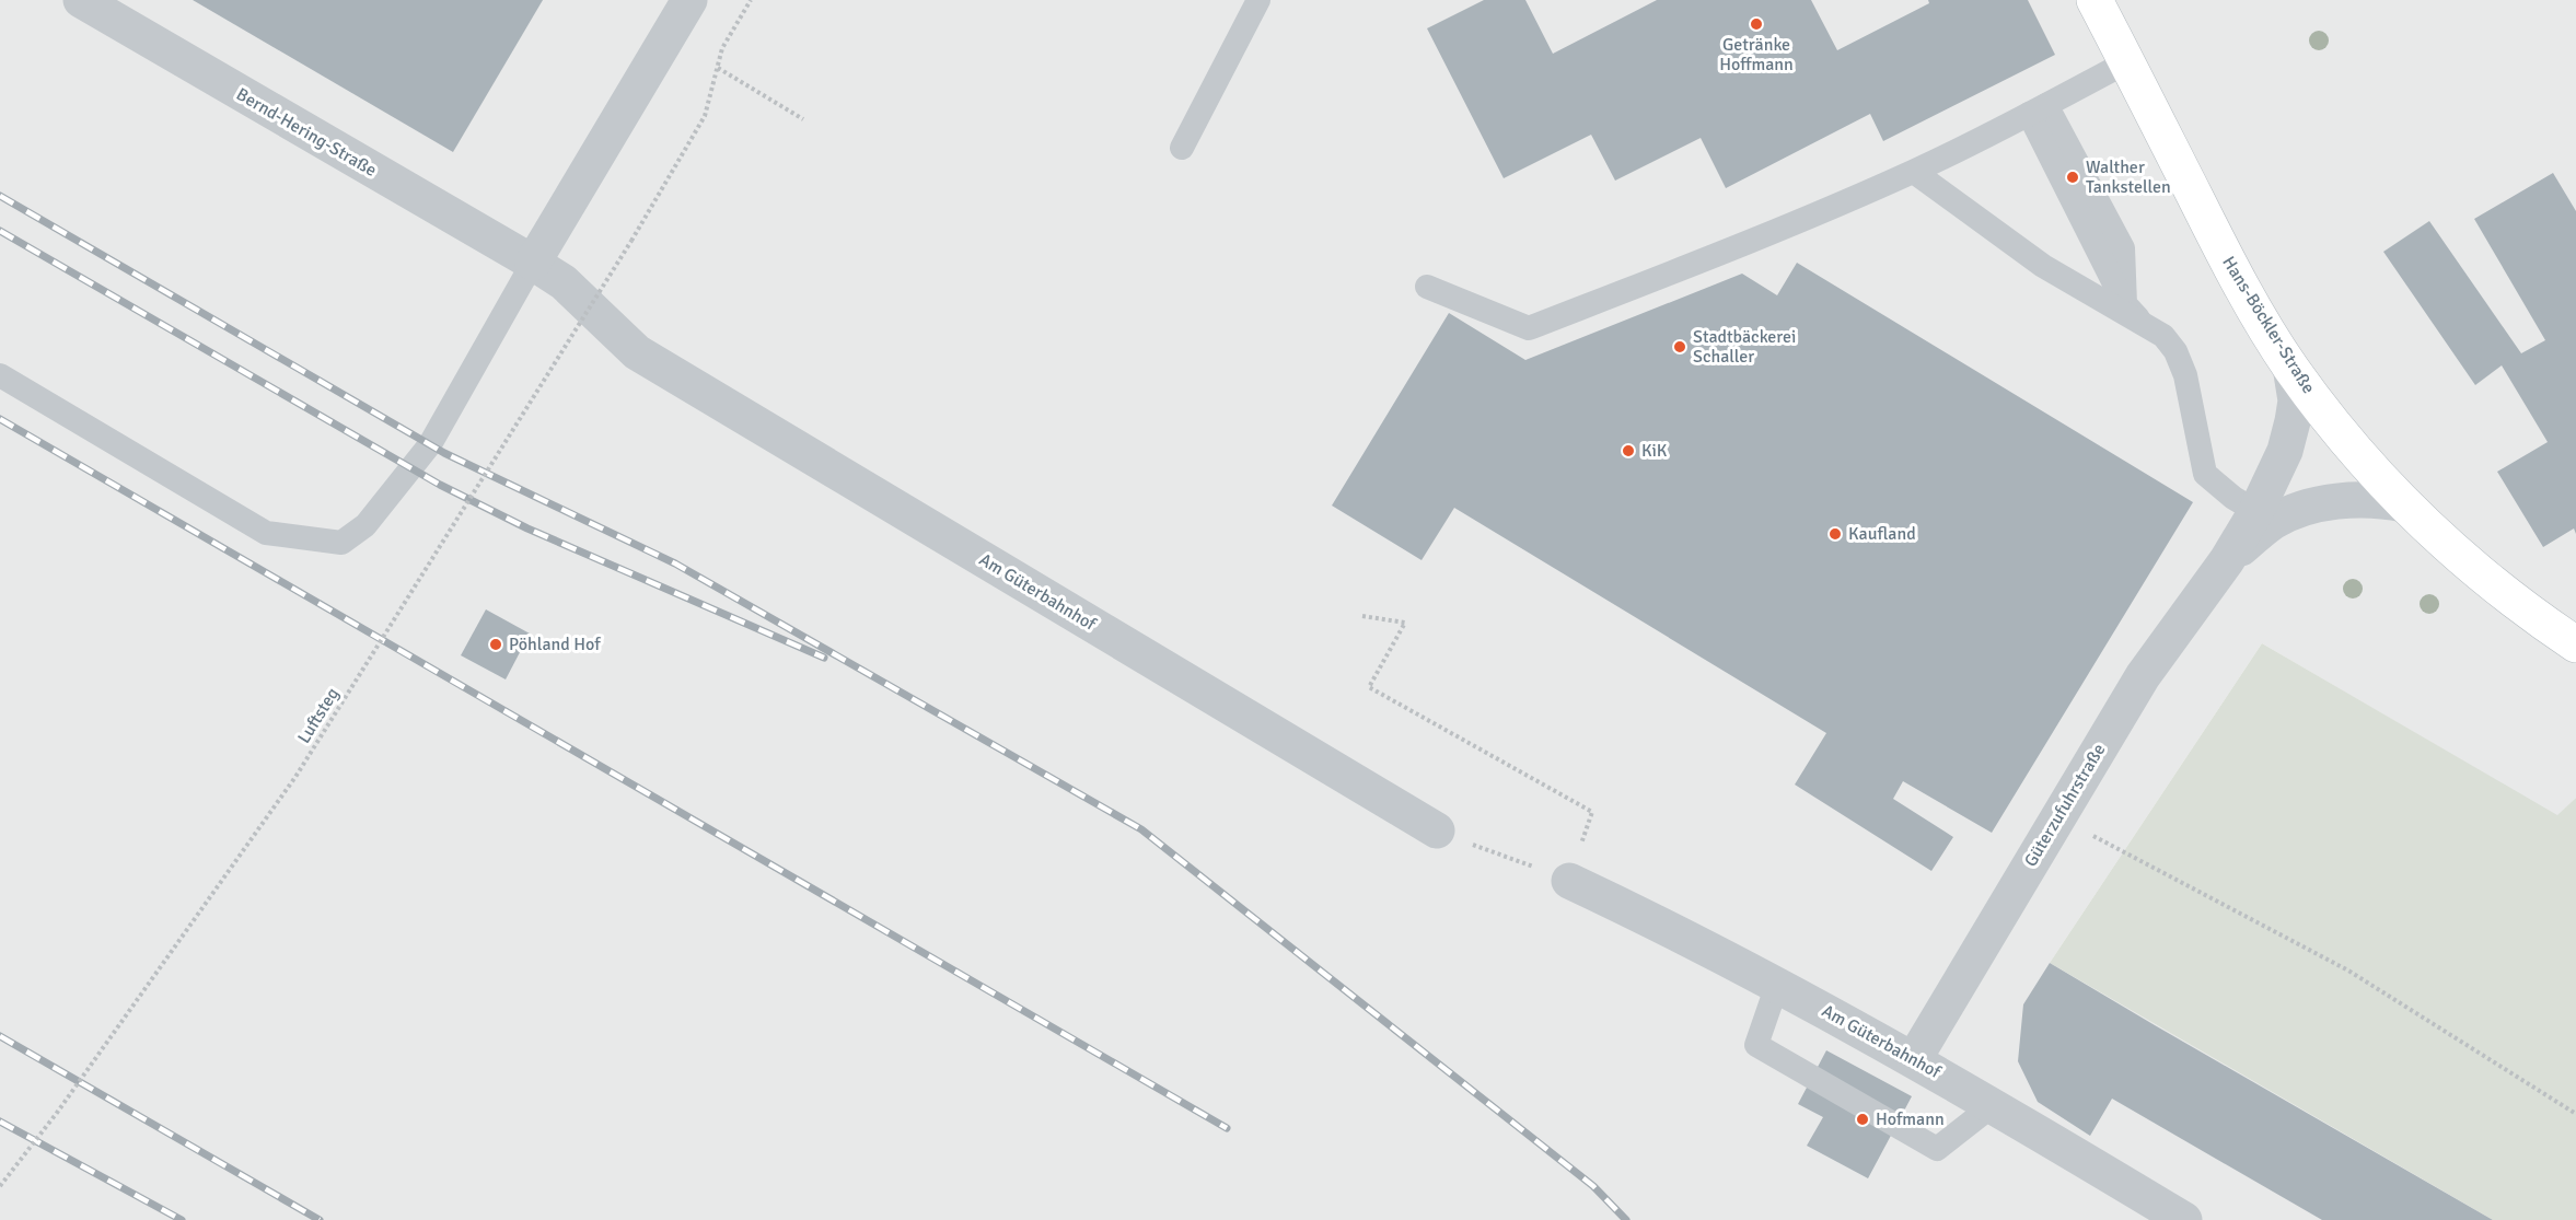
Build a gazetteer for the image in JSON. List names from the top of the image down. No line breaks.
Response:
{"streets":{"main road":["Hans-Böckler-Straße"],"street":["Bernd-Hering-Straße","Am Güterbahnhof","Güterzufuhrstraße"],"path":["Luftsteg"]},"crossings":[["Bernd-Hering-Straße","Am Güterbahnhof"],["Hans-Böckler-Straße","Güterzufuhrstraße"],["Am Güterbahnhof","Güterzufuhrstraße"]],"places":["Getränke Hoffmann","Walther Tankstellen","Stadtbäckerei Schaller","KiK","Kaufland","Pöhland Hof","Hofmann"]}
